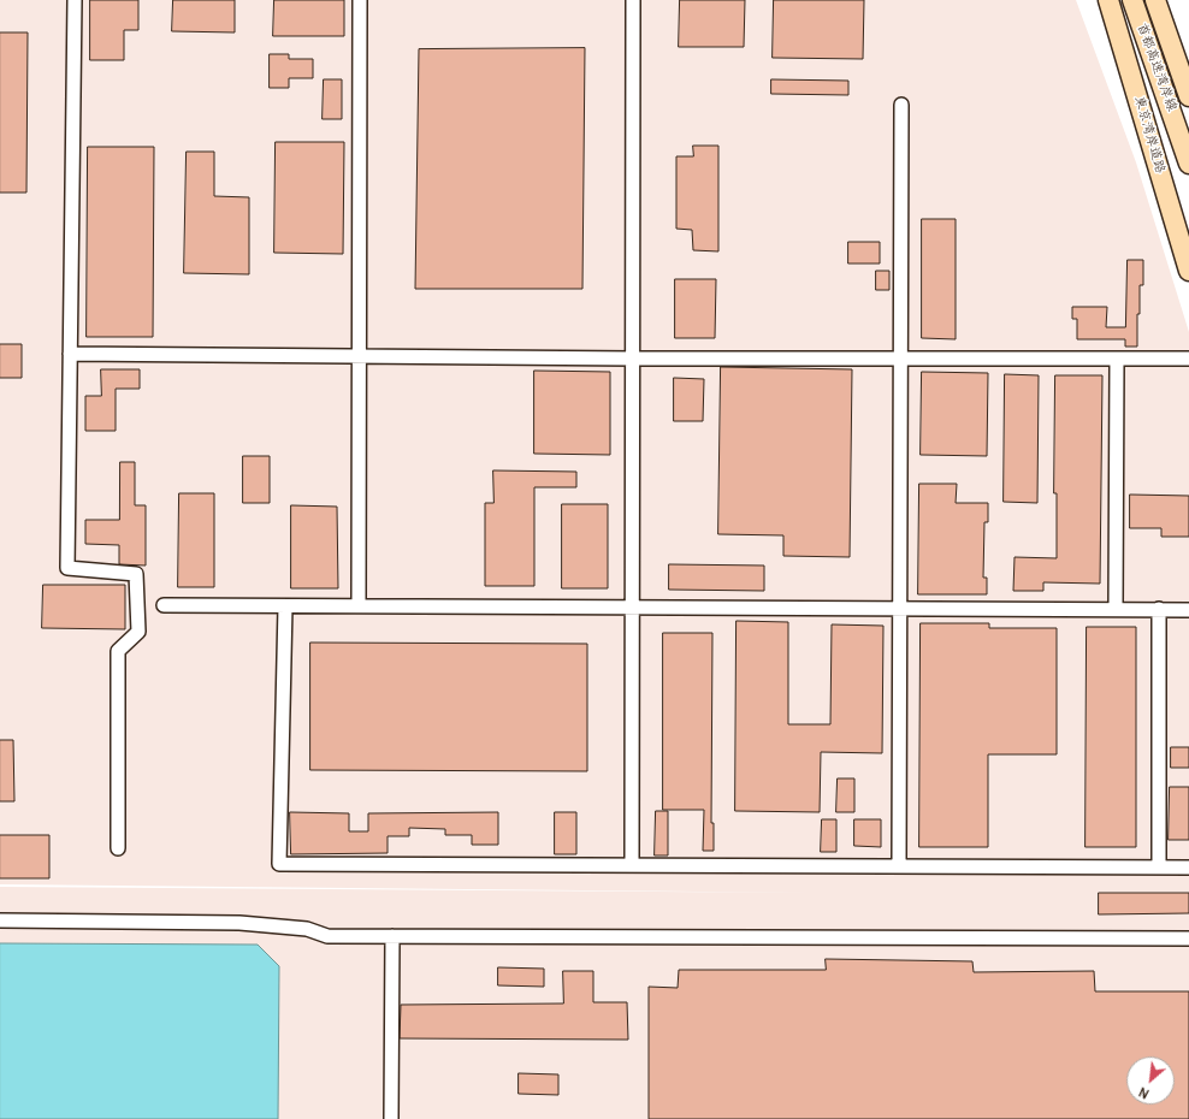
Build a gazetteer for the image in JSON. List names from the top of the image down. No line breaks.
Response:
{"streets":{"highway":["首都高速湾岸線","東京湾岸道路"]},"north":"bottom left"}
